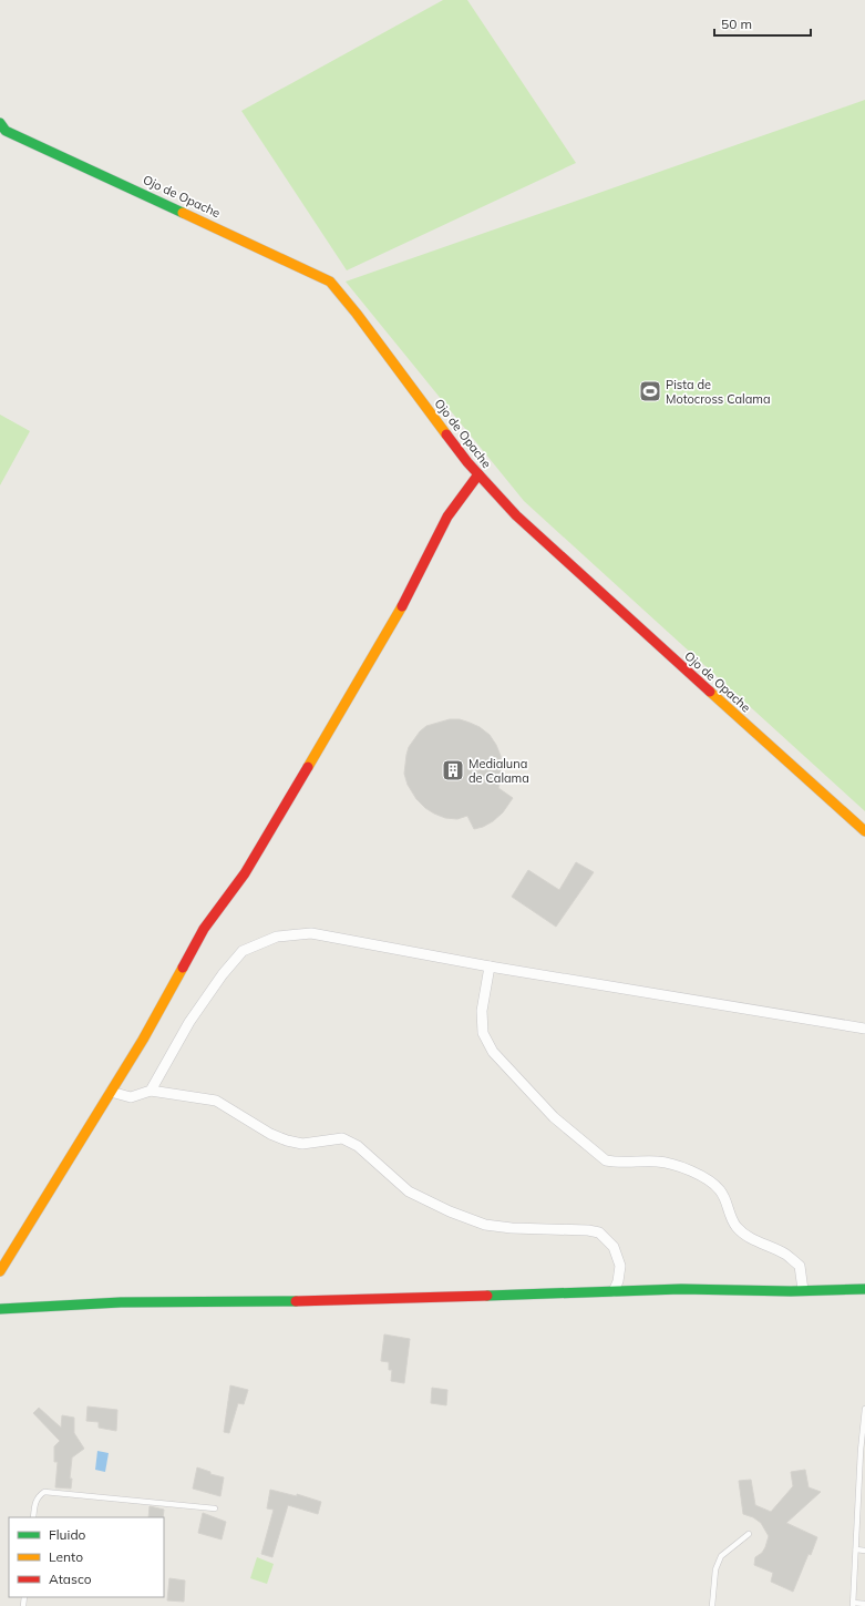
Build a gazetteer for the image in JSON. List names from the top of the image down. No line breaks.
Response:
{"streets":{"street":["Ojo de Opache"]},"places":{"sports":["Pista de Motocross Calama"],"building":["Medialuna de Calama"]},"legend":["Fluido","Lento","Atasco"],"scale_bar":"50 m"}
